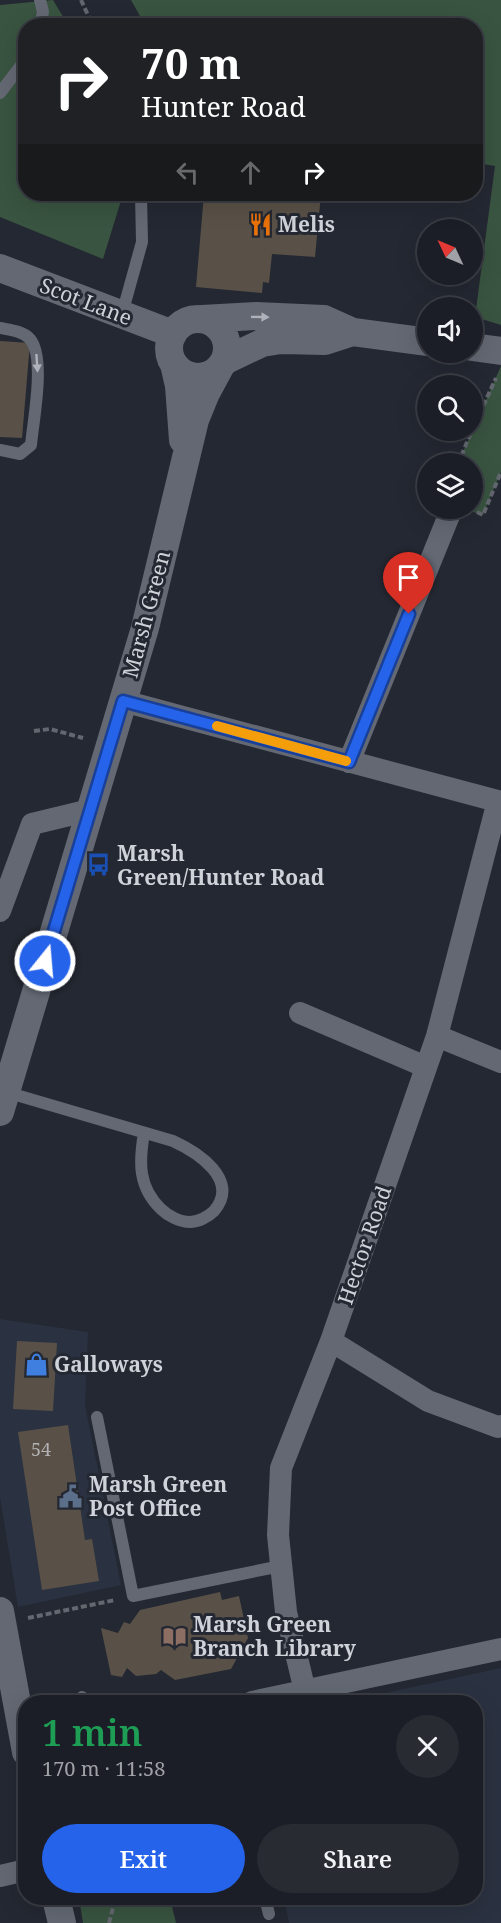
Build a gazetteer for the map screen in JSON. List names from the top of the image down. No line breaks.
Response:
{"streets":{"street":["Scot Lane","Marsh Green","Hector Road"]},"crossings":[["Scot Lane","Marsh Green"]],"places":{"restaurant":["Melis"],"bus stop":["Marsh Green/Hunter Road"],"shop":["Galloways"],"public building":["Marsh Green Post Office"],"library":["Marsh Green Branch Library"]},"house_numbers":["54"],"north":"top left","page":{"turn":["70 m","Hunter Road"],"heading":["1 min","170 m · 11:58"],"buttons":["Exit","Share"]}}
